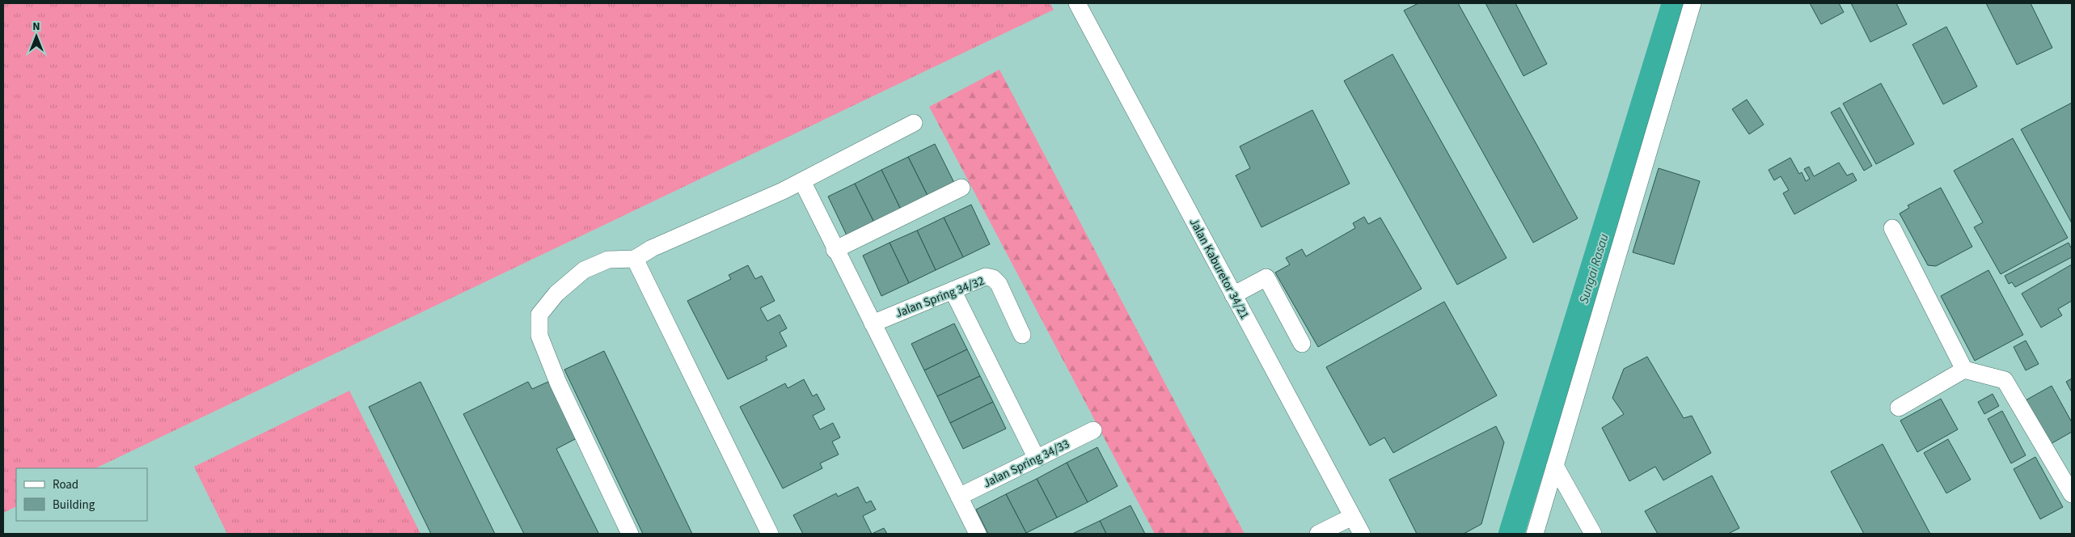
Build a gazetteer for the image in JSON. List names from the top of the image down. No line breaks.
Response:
{"streets":{"street":["Jalan Kaburetor 34/21","Jalan Spring 34/32","Jalan Spring 34/33"]},"water":["Sungai Rasau"],"legend":["Road","Building"],"north":"top"}
